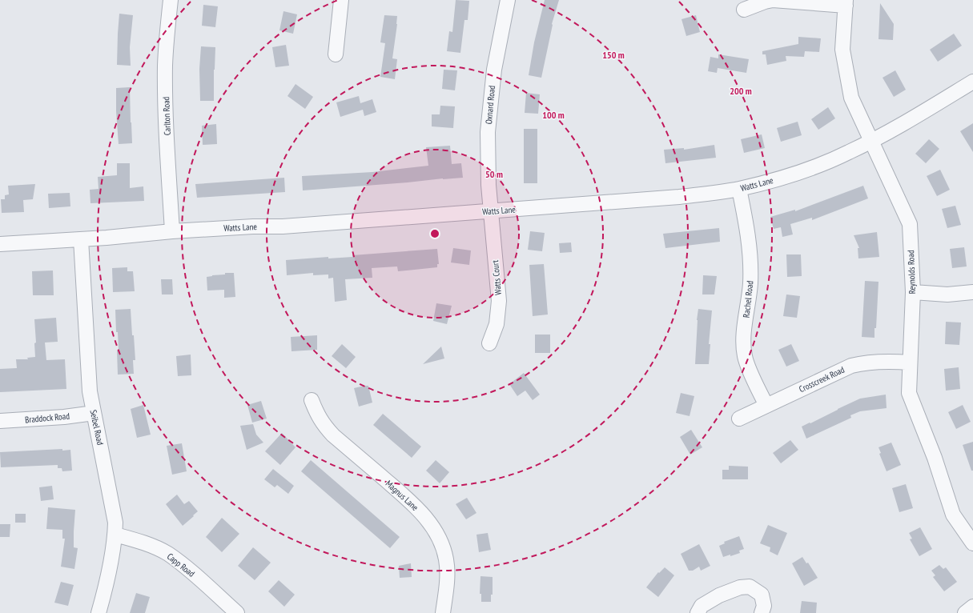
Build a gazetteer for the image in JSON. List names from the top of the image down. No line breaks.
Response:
{"streets":{"street":["Oxnard Road","Carlton Road","Watts Lane","Reynolds Road","Watts Court","Rachel Road","Crosscreek Road","Braddock Road","Seibel Road","Magnus Lane","Capp Road"]},"crossings":[["Oxnard Road","Watts Lane"],["Oxnard Road","Watts Court"],["Carlton Road","Watts Lane"],["Watts Lane","Reynolds Road"],["Watts Lane","Watts Court"],["Watts Lane","Rachel Road"],["Watts Lane","Seibel Road"],["Reynolds Road","Crosscreek Road"],["Rachel Road","Crosscreek Road"],["Braddock Road","Seibel Road"],["Seibel Road","Capp Road"]],"rings":["150 m","200 m","100 m","50 m"]}
